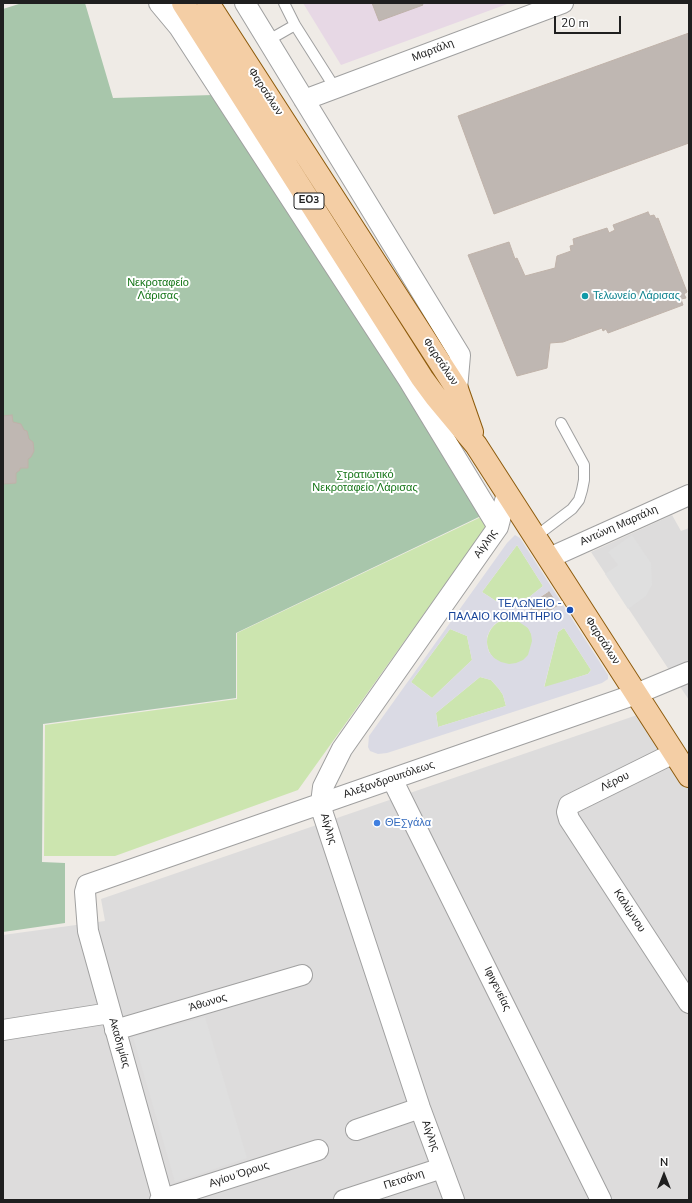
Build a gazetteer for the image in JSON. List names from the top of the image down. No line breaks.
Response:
{"streets":{"main road":["Φαρσάλων","ΕΟ3"],"street":["Μαρτάλη","Αντώνη Μαρτάλη","Αίγλης","Αλεξανδρουπόλεως","Λέρου","Καλύμνου","Ιφιγενείας","Άθωνος","Ακαδημίας","Αγίου Όρους","Πετσάνη"]},"crossings":[["Μαρτάλη","Φαρσάλων"],["Φαρσάλων","ΕΟ3"],["Φαρσάλων","Αντώνη Μαρτάλη"],["Φαρσάλων","Αίγλης"],["Φαρσάλων","Αλεξανδρουπόλεως"],["Φαρσάλων","Λέρου"],["Αίγλης","Αλεξανδρουπόλεως"],["Αίγλης","Πετσάνη"],["Αλεξανδρουπόλεως","Ιφιγενείας"],["Αλεξανδρουπόλεως","Ακαδημίας"],["Λέρου","Καλύμνου"],["Άθωνος","Ακαδημίας"],["Ακαδημίας","Αγίου Όρους"]],"parks":["Νεκροταφείο Λάρισας","Στρατιωτικό Νεκροταφείο Λάρισας"],"places":["Τελωνείο Λάρισας","ΤΕΛΩΝΕΙΟ - ΠΑΛΑΙΟ ΚΟΙΜΗΤΗΡΙΟ","ΘΕΣγάλα"],"scale_bar":"20 m","north":"top"}
